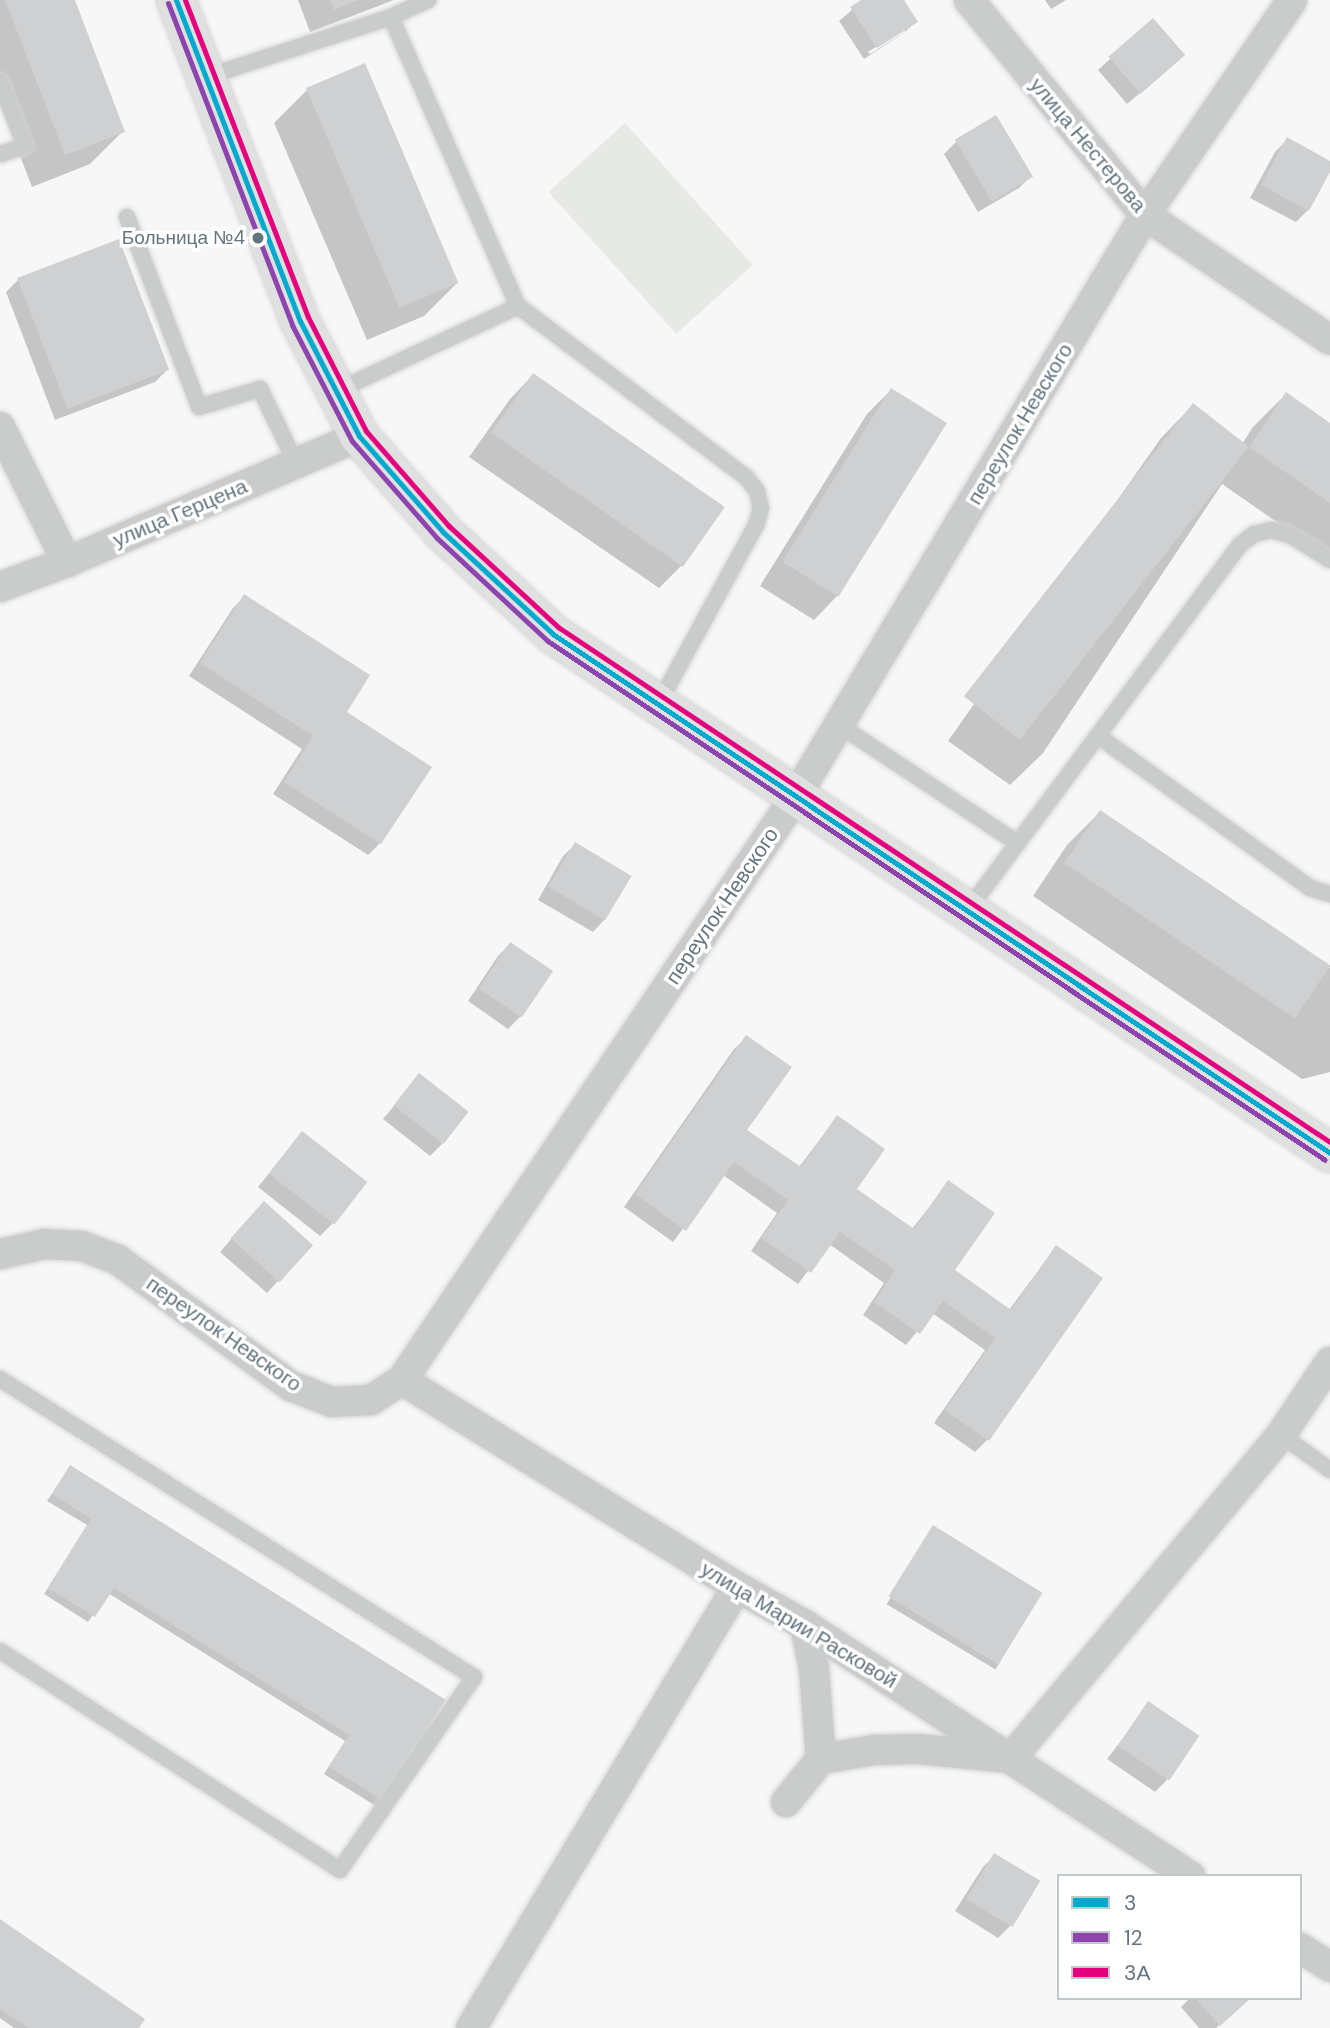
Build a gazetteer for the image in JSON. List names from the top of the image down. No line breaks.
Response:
{"streets":{"street":["улица Нестерова","переулок Невского","улица Герцена","улица Марии Расковой"]},"crossings":[["улица Нестерова","переулок Невского"],["переулок Невского","улица Марии Расковой"]],"places":["Больница №4"],"lines":["transit line 3","transit line 3А","transit line 12"],"legend":["3","12","3А"]}
